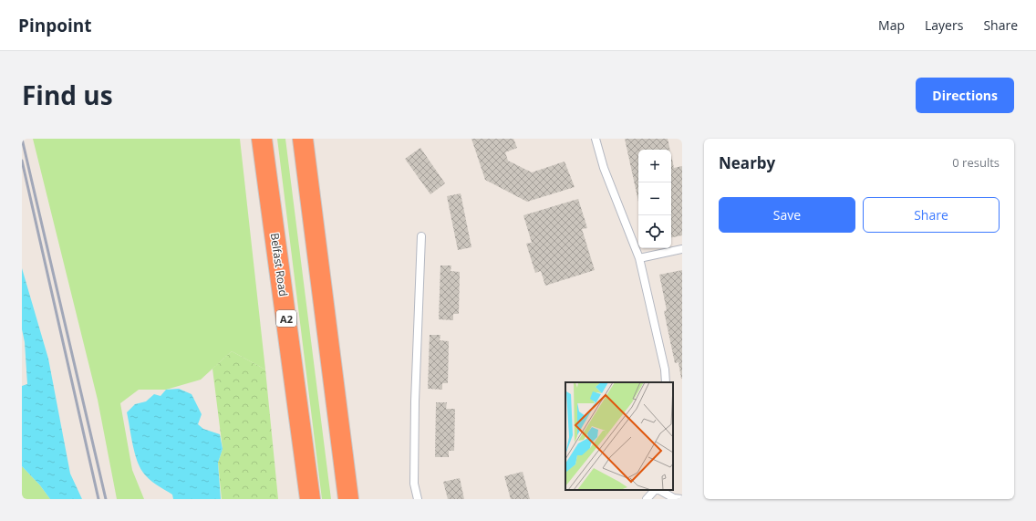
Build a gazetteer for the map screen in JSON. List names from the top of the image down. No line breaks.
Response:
{"streets":{"highway":["Belfast Road","A2"]},"page":{"header":"Pinpoint","nav":["Map","Layers","Share"],"title":"Find us","buttons":["Directions",["Save","Share"]],"heading":["Nearby","0 results"],"map_buttons":["+","−"]}}
